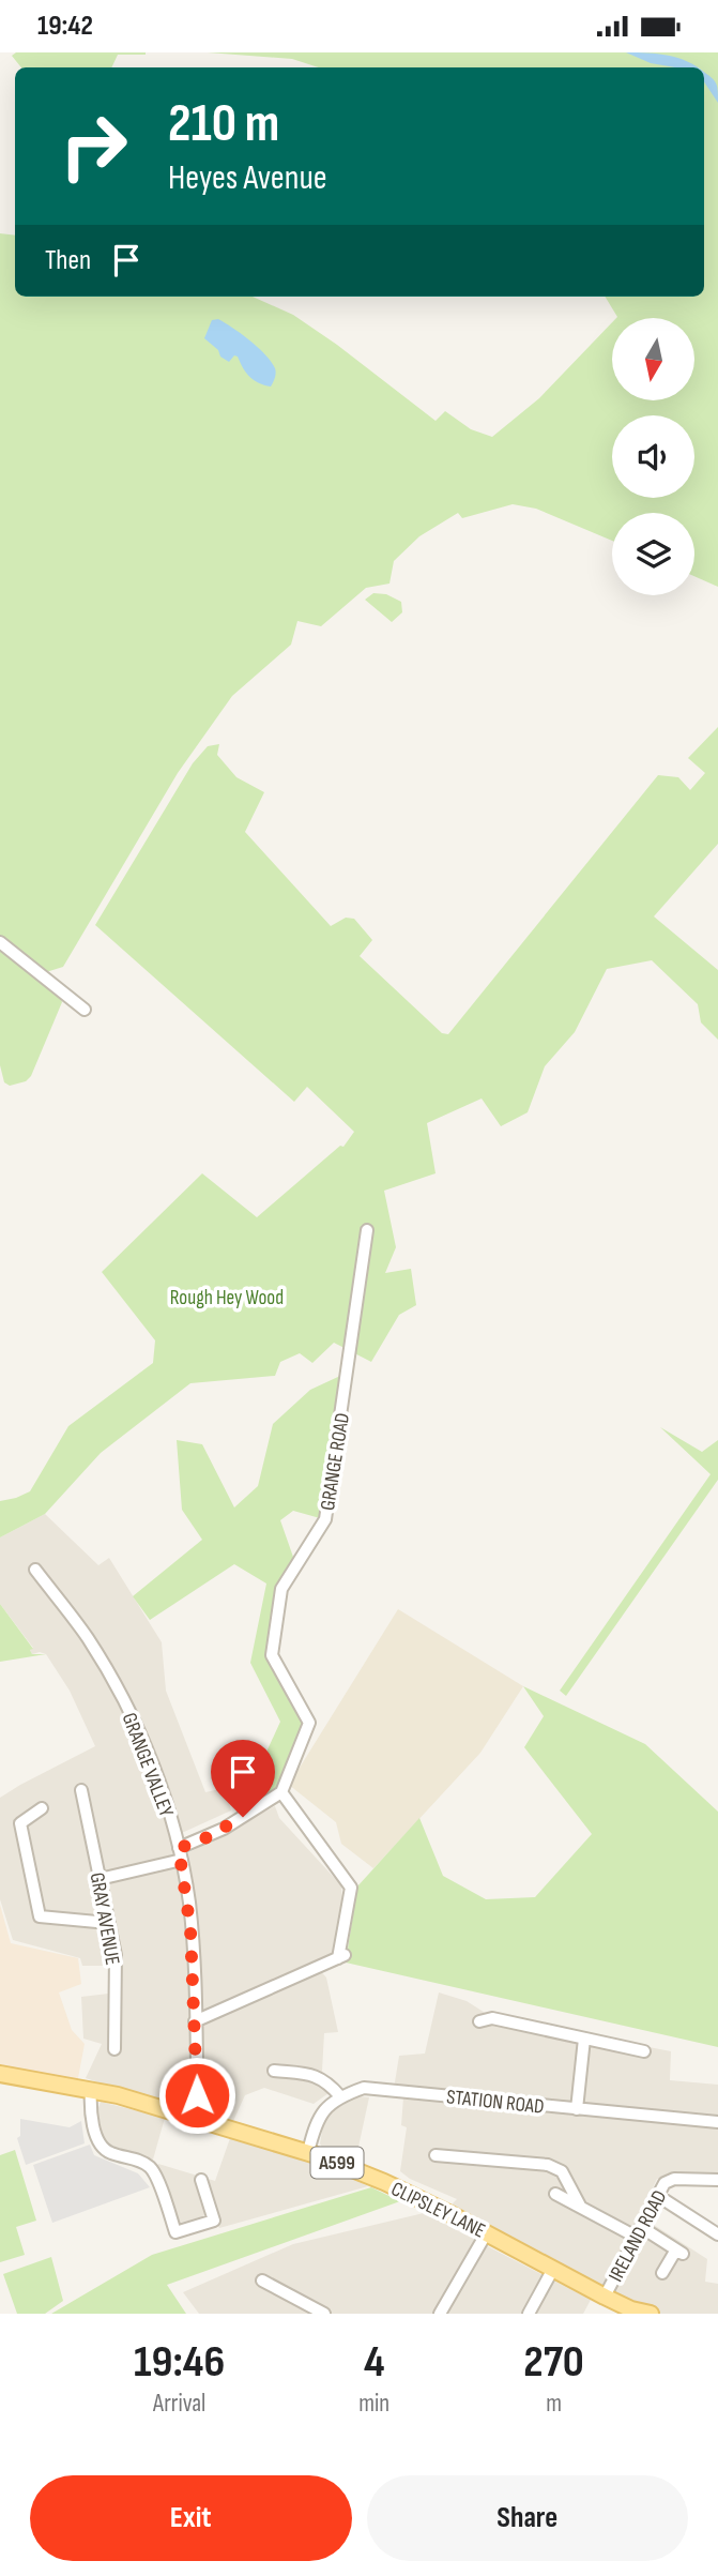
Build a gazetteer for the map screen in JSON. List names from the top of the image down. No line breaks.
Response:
{"streets":{"main road":["A599","CLIPSLEY LANE"],"street":["GRANGE ROAD","GRANGE VALLEY","GRAY AVENUE","STATION ROAD","IRELAND ROAD"]},"crossings":[["GRANGE VALLEY","CLIPSLEY LANE"],["CLIPSLEY LANE","IRELAND ROAD"]],"parks":["Rough Hey Wood"],"north":"bottom","page":{"status":"19:42","turn":["210 m","Heyes Avenue"],"then":"Then","eta":["19:46","Arrival","4","min","270","m"],"buttons":["Exit","Share"]}}
